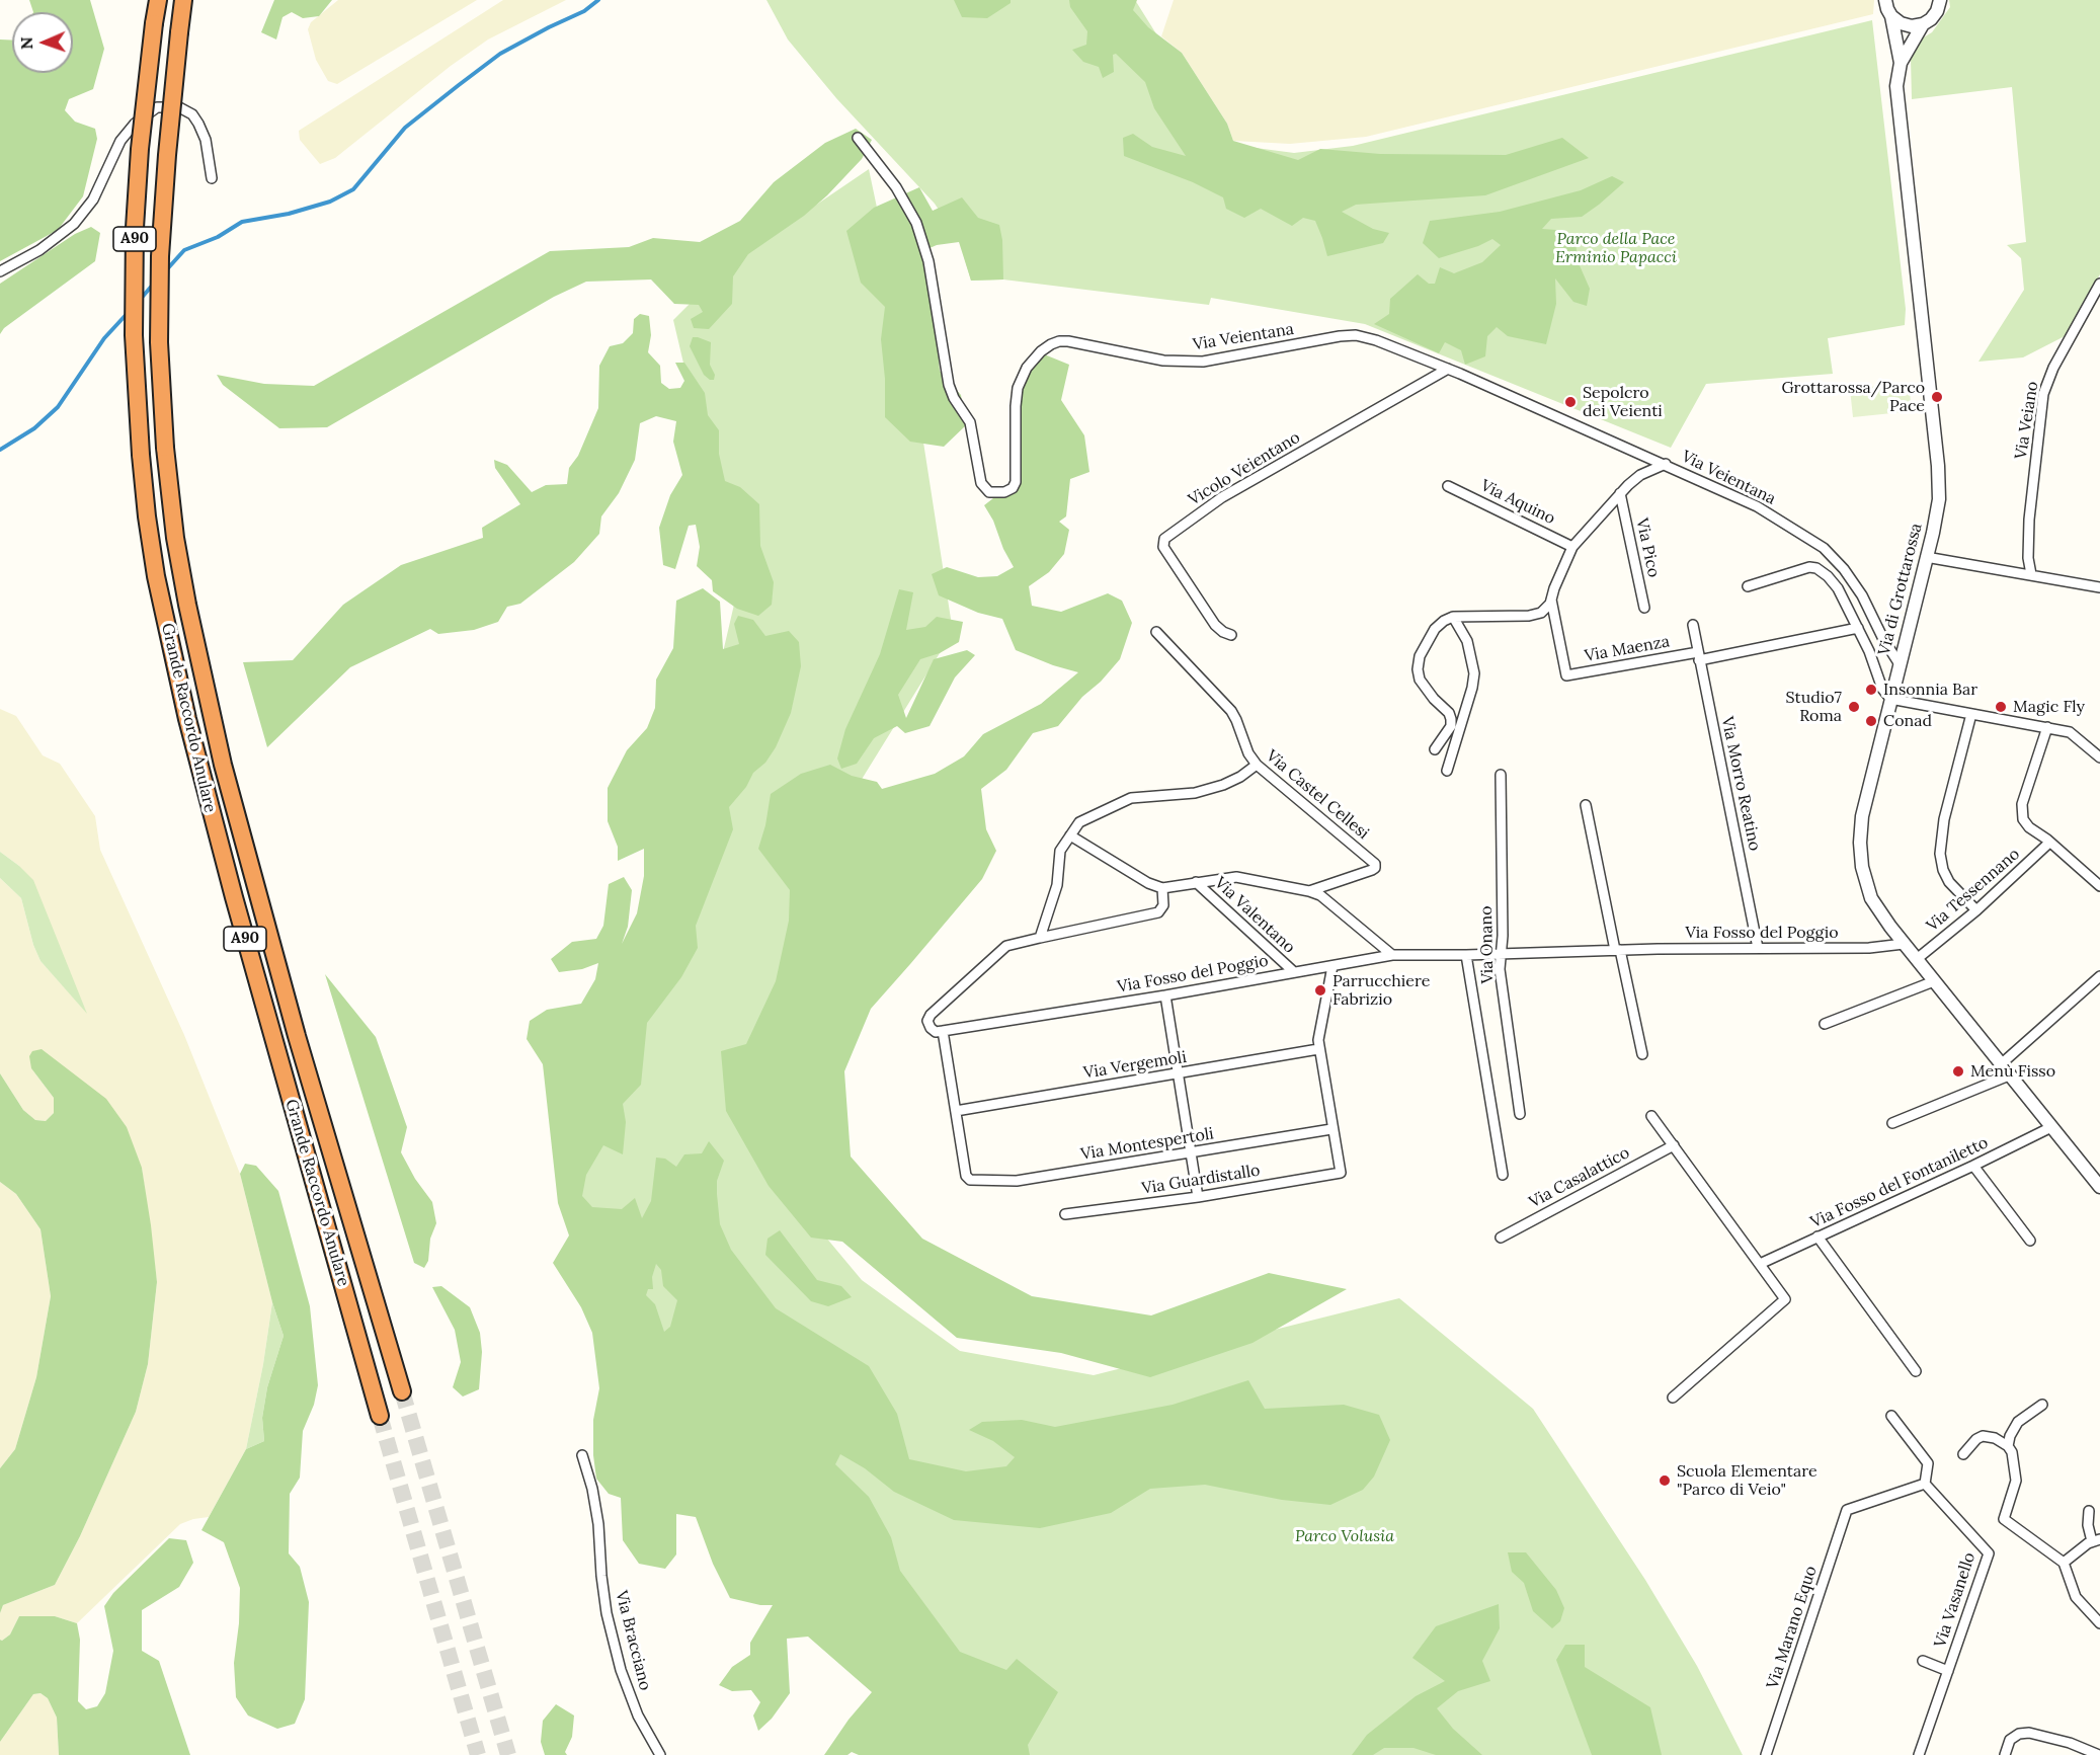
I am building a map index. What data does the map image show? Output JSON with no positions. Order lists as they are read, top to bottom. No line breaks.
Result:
{"streets":{"highway":["A90","Grande Raccordo Anulare"],"street":["Via Veientana","Via Veiano","Vicolo Veientano","Via Aquino","Via Pico","Via di Grottarossa","Via Maenza","Via Morro Reatino","Via Castel Cellesi","Via Tessennano","Via Valentano","Via Fosso del Poggio","Via Onano","Via Vergemoli","Via Montespertoli","Via Casalattico","Via Guardistallo","Via Fosso del Fontaniletto","Via Vasanello","Via Marano Equo","Via Bracciano"]},"crossings":[["Via Veientana","Vicolo Veientano"],["Via Veientana","Via di Grottarossa"],["Via di Grottarossa","Via Tessennano"],["Via di Grottarossa","Via Fosso del Poggio"],["Via di Grottarossa","Via Fosso del Fontaniletto"],["Via Maenza","Via Morro Reatino"],["Via Morro Reatino","Via Fosso del Poggio"],["Via Valentano","Via Fosso del Poggio"],["Via Fosso del Poggio","Via Onano"],["Via Vergemoli","Via Montespertoli"],["Via Montespertoli","Via Guardistallo"],["Via Vasanello","Via Marano Equo"]],"parks":["Parco della Pace Erminio Papacci","Parco Volusia"],"places":["Grottarossa/Parco Pace","Sepolcro dei Veienti","Insonnia Bar","Studio7 Roma","Magic Fly","Conad","Parrucchiere Fabrizio","Menù Fisso","Scuola Elementare \"Parco di Veio\""],"north":"left"}
